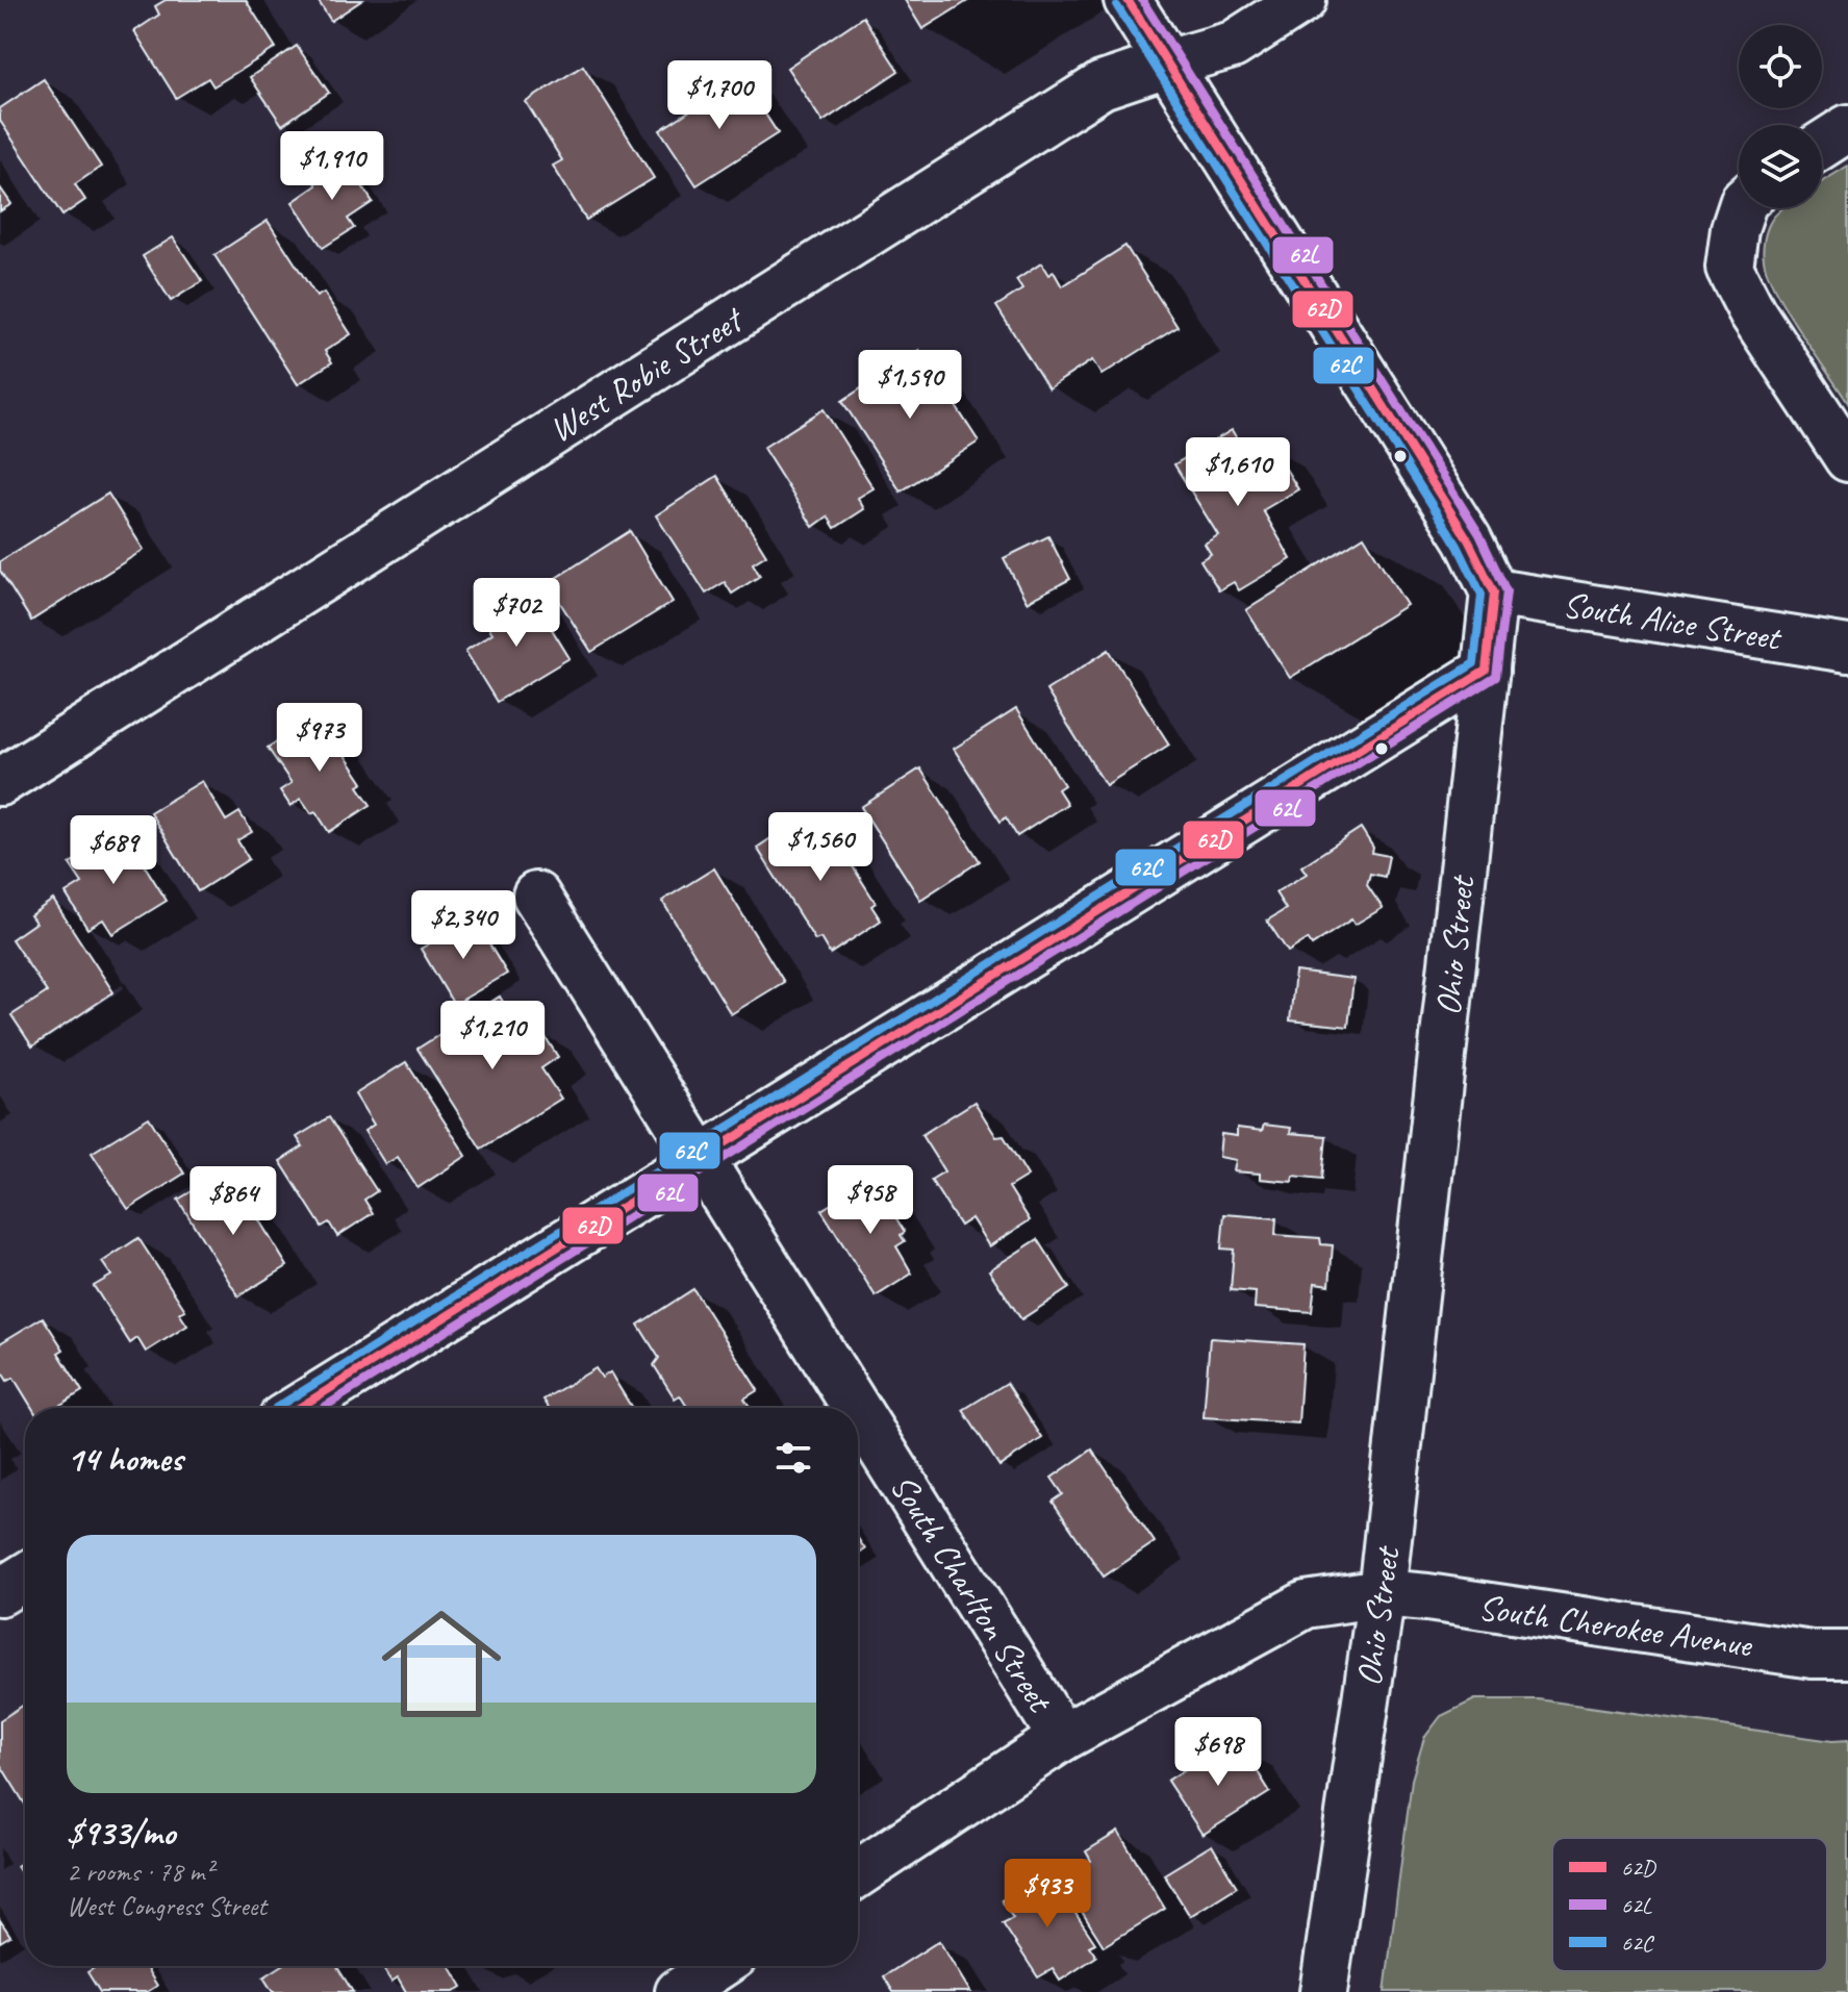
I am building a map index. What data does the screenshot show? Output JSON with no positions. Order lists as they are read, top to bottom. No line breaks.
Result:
{"streets":{"street":["West Robie Street","South Alice Street","Ohio Street","South Charlton Street","South Cherokee Avenue"]},"crossings":[["South Alice Street","Ohio Street"],["Ohio Street","South Cherokee Avenue"],["South Charlton Street","South Cherokee Avenue"]],"lines":["transit line 62D","transit line 62L","transit line 62C"],"legend":["62D","62L","62C"],"page":{"price":["$1,700","$1,910","$1,590","$1,610","$702","$973","$1,560","$689","$2,340","$1,210","$958","$864","$698","$933"],"heading":"14 homes","list":[{"name":"$933/mo","note":"2 rooms · 78 m² · West Congress Street"}]}}
